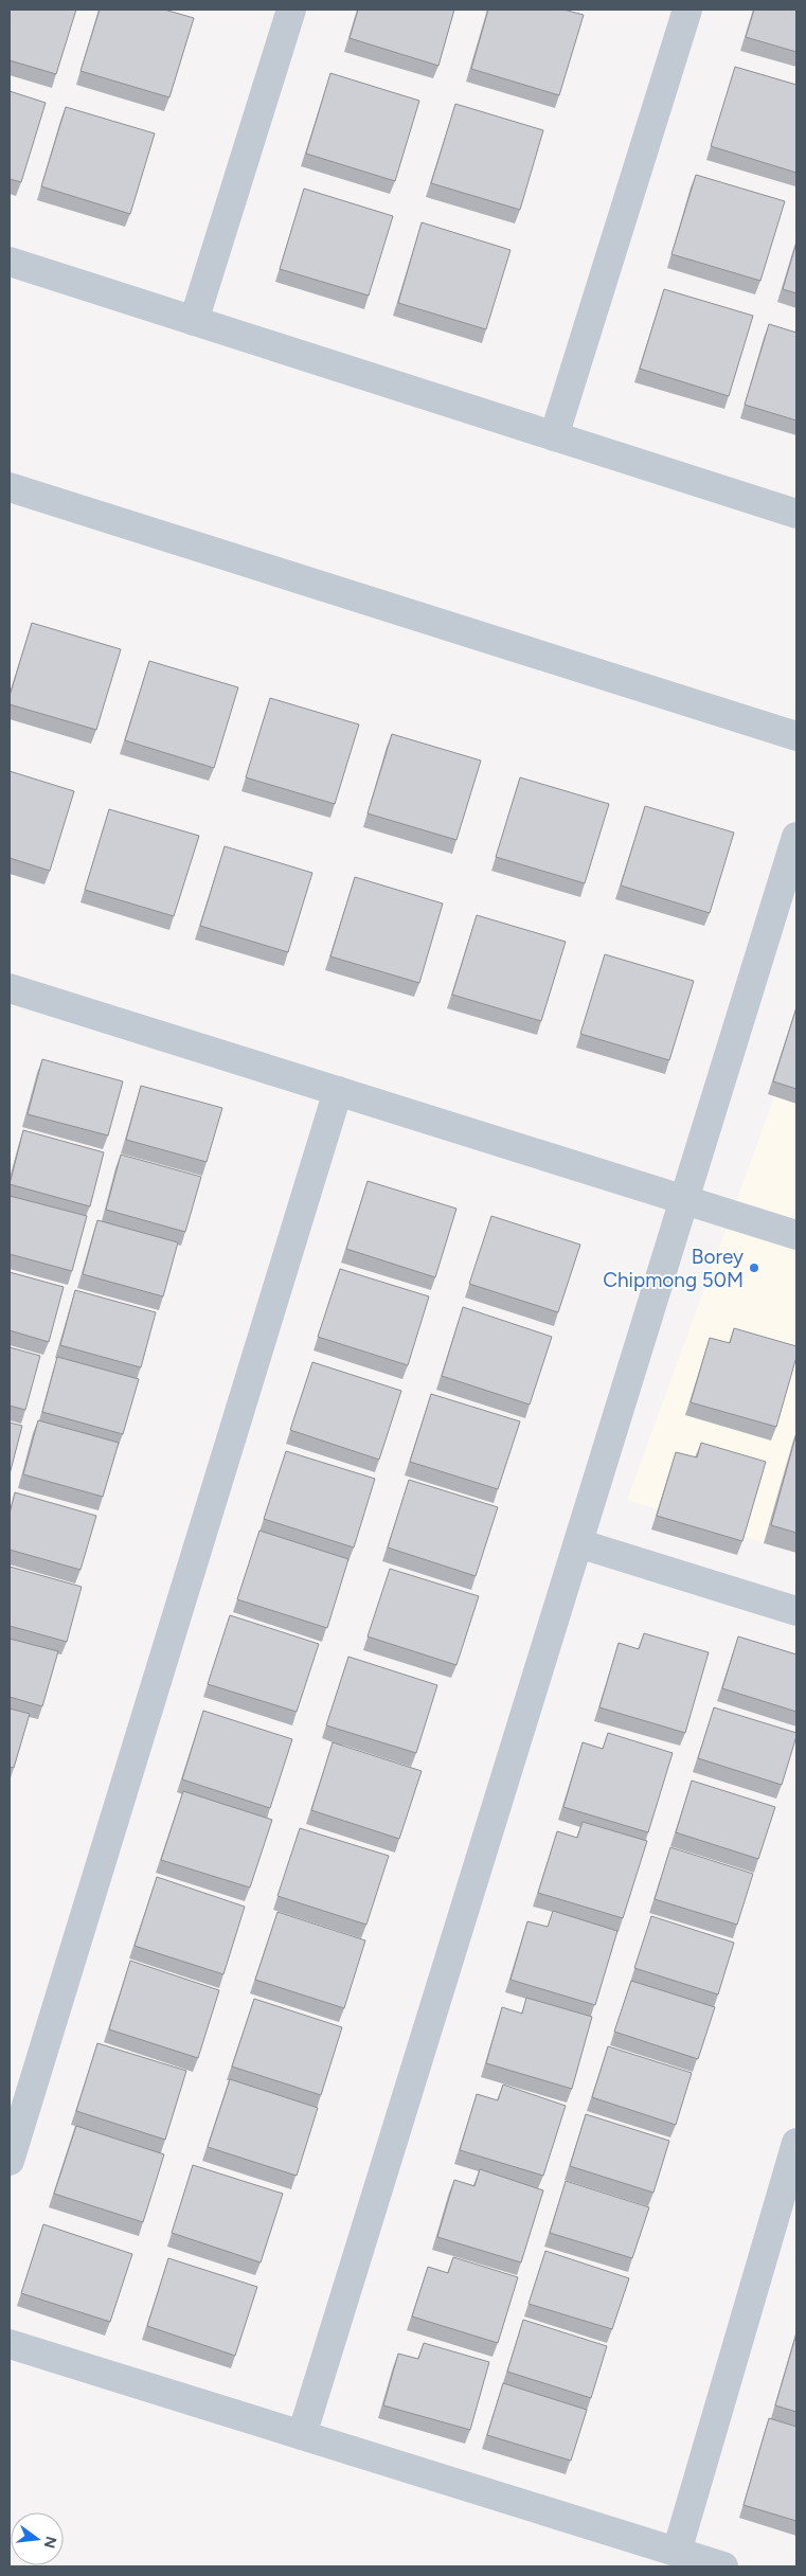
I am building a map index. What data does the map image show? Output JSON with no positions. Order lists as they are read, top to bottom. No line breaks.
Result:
{"places":["Borey Chipmong 50M"],"north":"right"}
